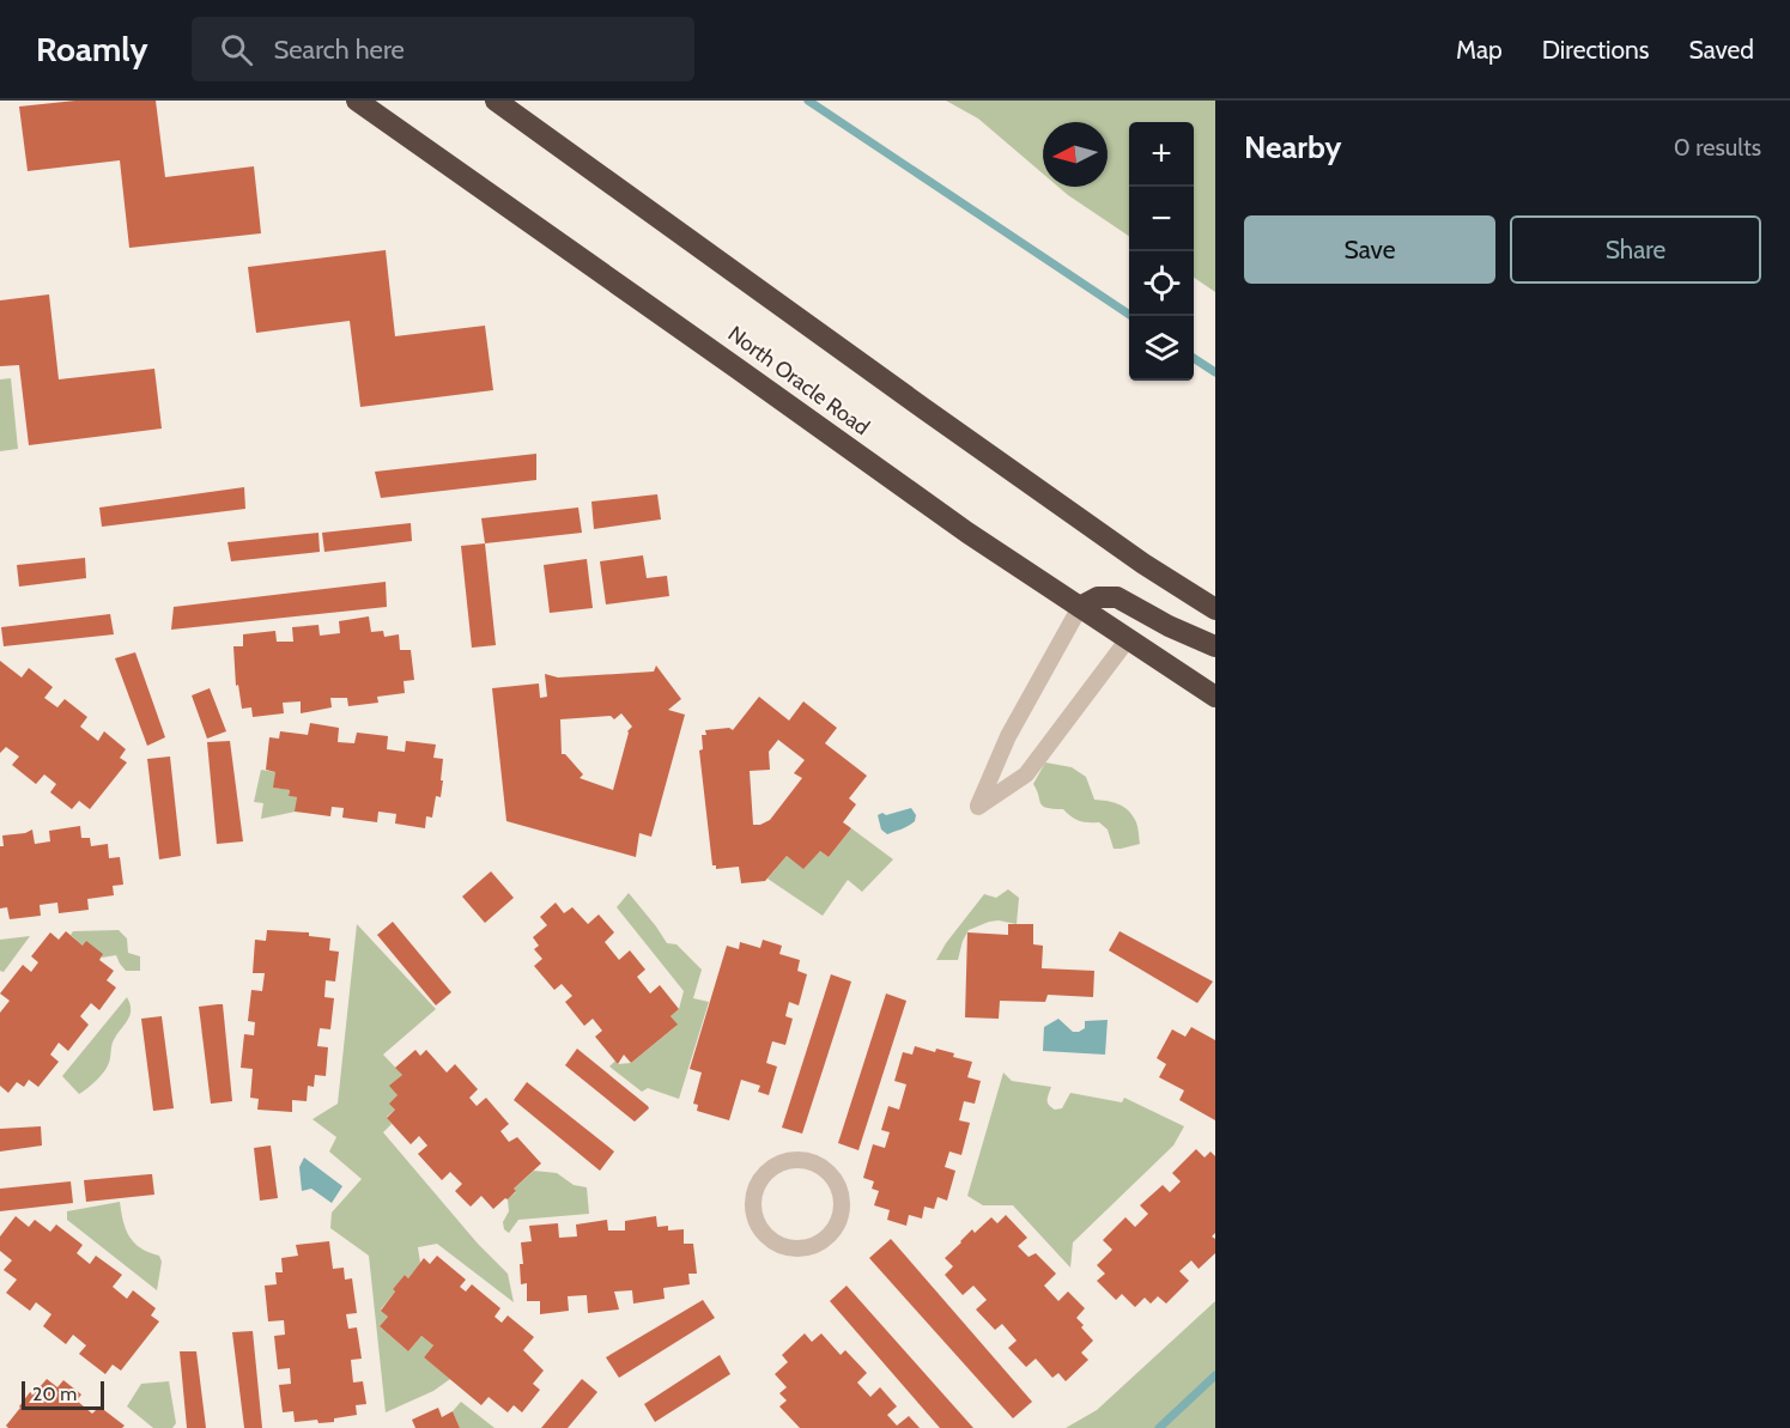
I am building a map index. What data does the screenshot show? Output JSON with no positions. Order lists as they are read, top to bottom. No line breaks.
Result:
{"streets":{"highway":["North Oracle Road"]},"scale_bar":"20 m","north":"left","page":{"header":"Roamly","search":"Search here","nav":["Map","Directions","Saved"],"heading":["Nearby","0 results"],"map_buttons":["+","−"],"buttons":["Save","Share"],"scale":"20 m"}}
